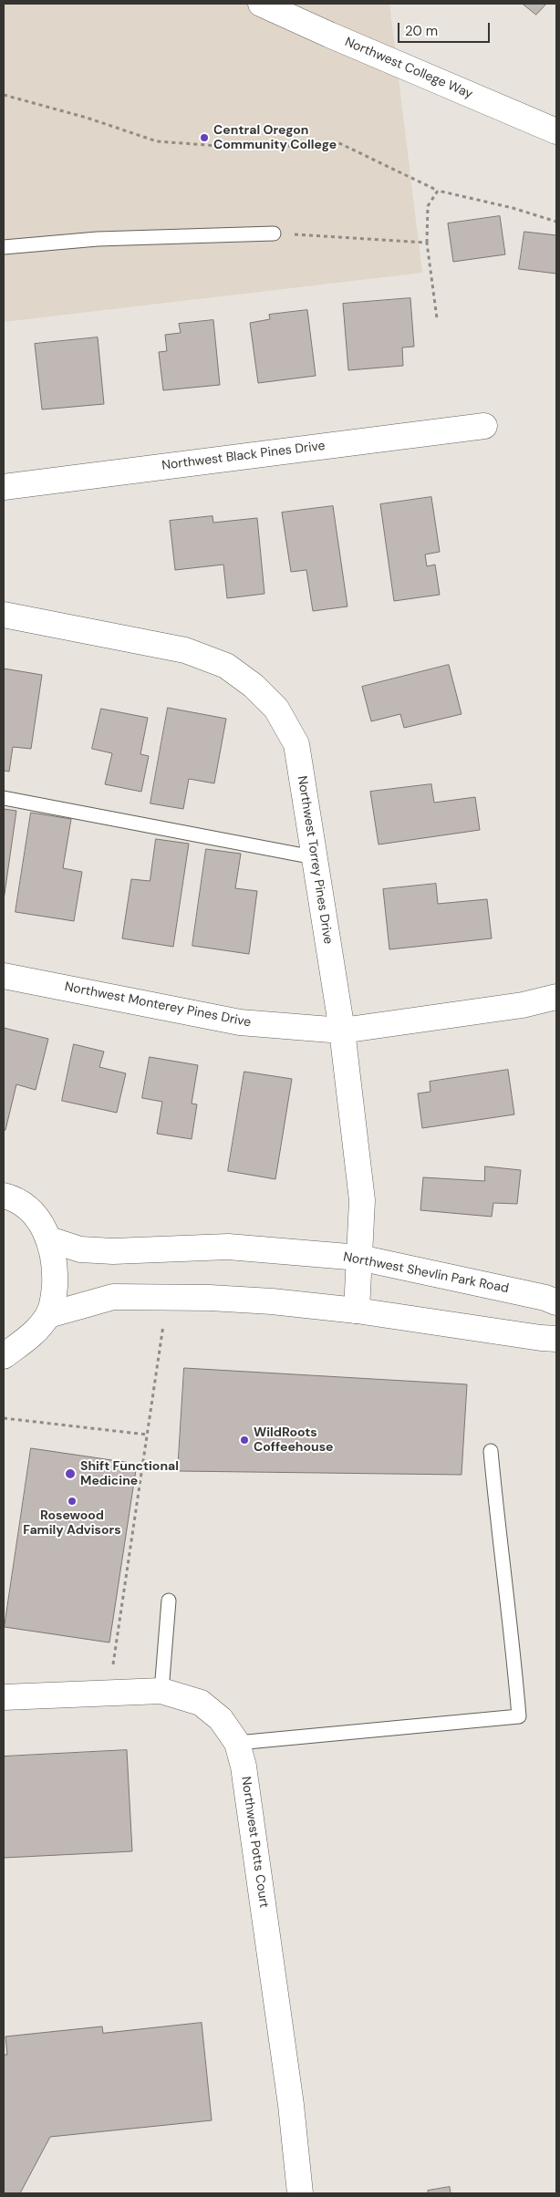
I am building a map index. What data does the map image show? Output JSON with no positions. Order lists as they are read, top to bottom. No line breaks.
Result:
{"streets":{"street":["Northwest College Way","Northwest Black Pines Drive","Northwest Torrey Pines Drive","Northwest Monterey Pines Drive","Northwest Shevlin Park Road","Northwest Potts Court"]},"crossings":[["Northwest Torrey Pines Drive","Northwest Monterey Pines Drive"],["Northwest Torrey Pines Drive","Northwest Shevlin Park Road"]],"places":["Central Oregon Community College","WildRoots Coffeehouse","Shift Functional Medicine","Rosewood Family Advisors"],"scale_bar":"20 m"}
